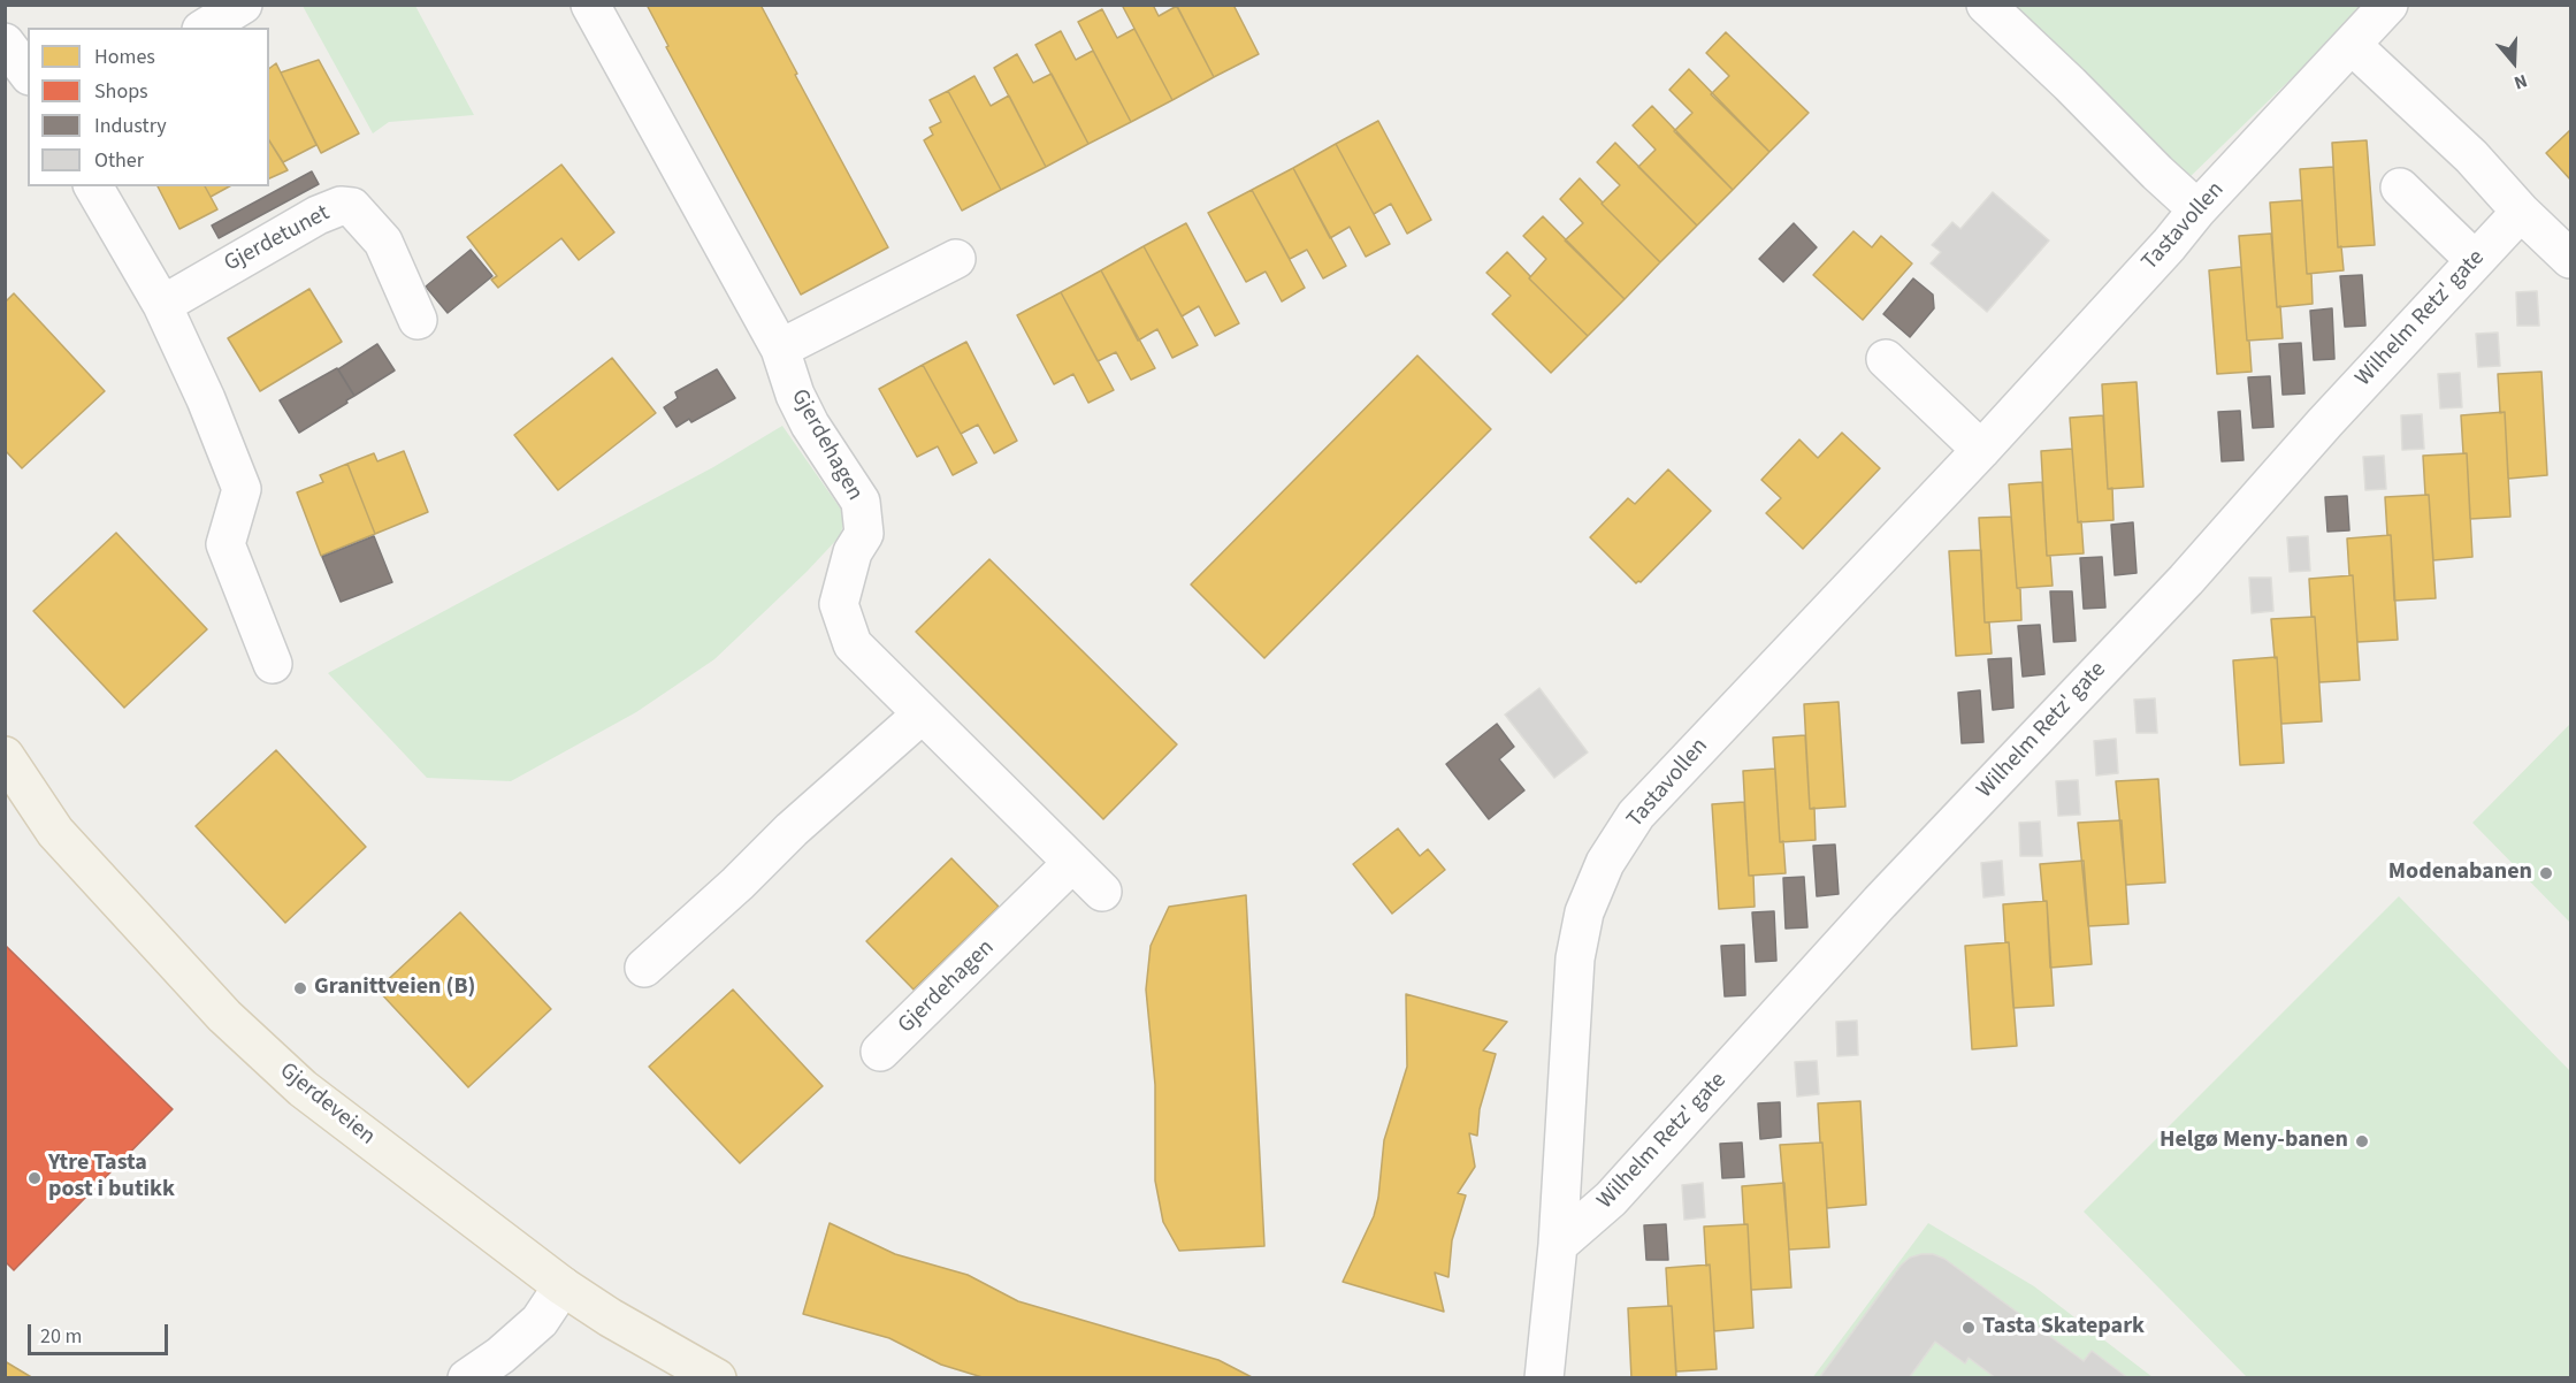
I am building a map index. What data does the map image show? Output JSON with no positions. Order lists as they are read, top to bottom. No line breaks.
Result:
{"streets":{"main road":["Gjerdeveien"],"street":["Tastavollen","Gjerdetunet","Wilhelm Retz' gate","Gjerdehagen"]},"crossings":[["Tastavollen","Wilhelm Retz' gate"]],"places":["Modenabanen","Granittveien (B)","Helgø Meny-banen","Ytre Tasta post i butikk","Tasta Skatepark"],"legend":["Homes","Shops","Industry","Other"],"scale_bar":"20 m","north":"bottom"}
